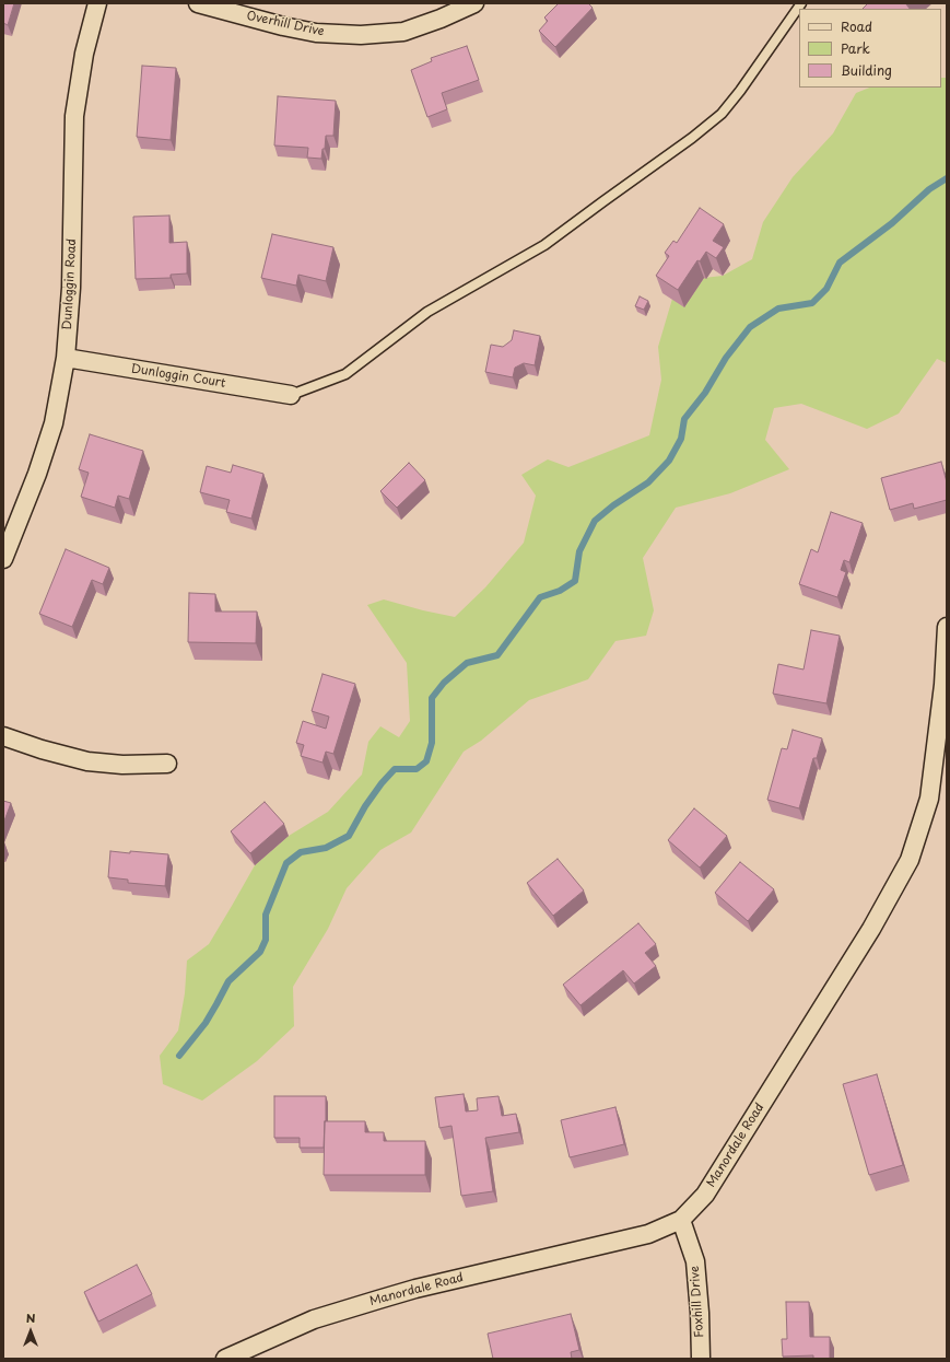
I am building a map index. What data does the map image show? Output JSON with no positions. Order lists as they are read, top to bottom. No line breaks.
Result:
{"streets":{"street":["Overhill Drive","Dunloggin Road","Dunloggin Court","Manordale Road","Foxhill Drive"]},"crossings":[["Dunloggin Road","Dunloggin Court"],["Manordale Road","Foxhill Drive"]],"legend":["Road","Park","Building"],"north":"top"}
